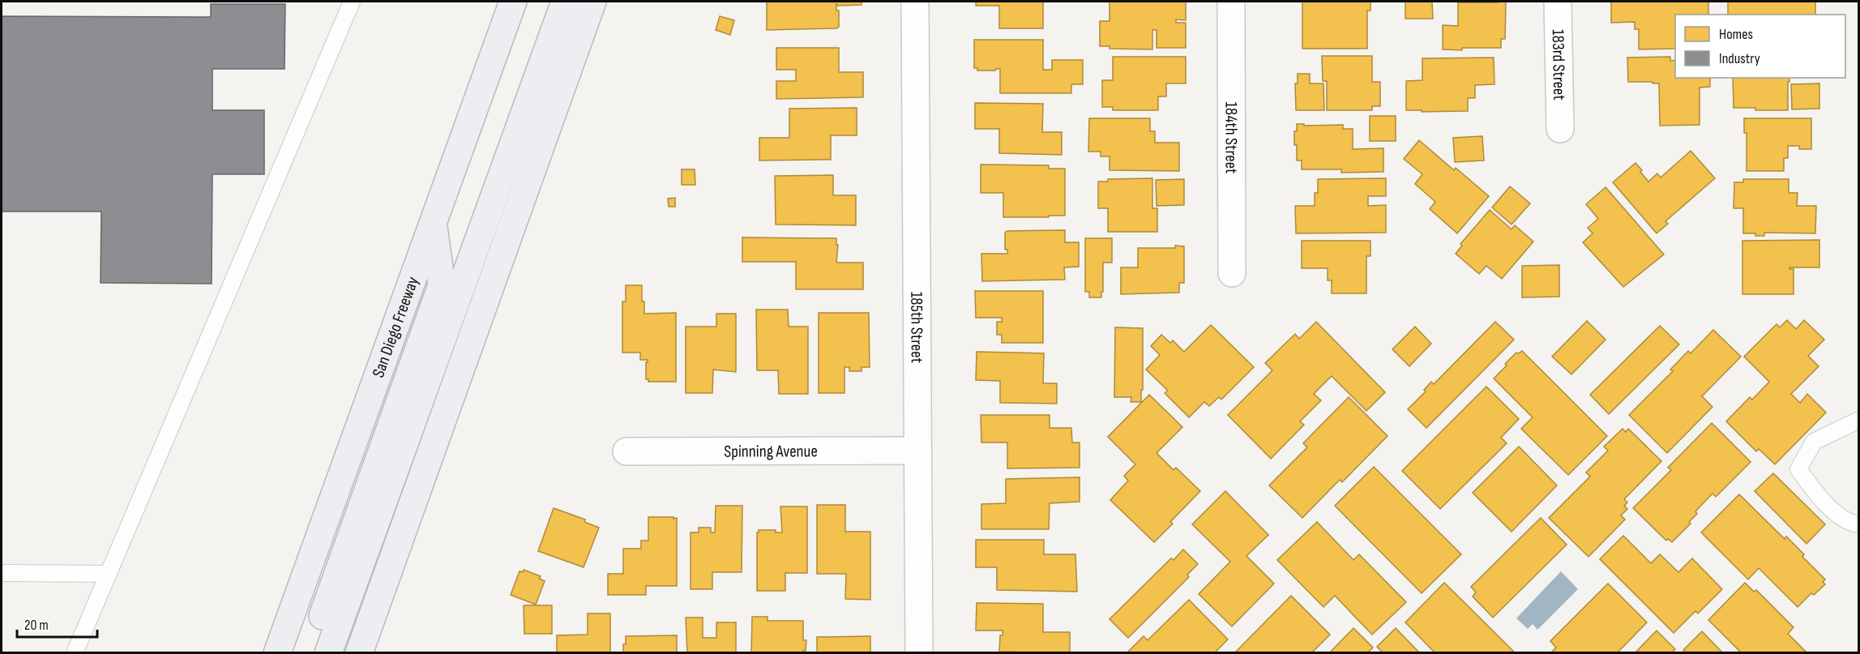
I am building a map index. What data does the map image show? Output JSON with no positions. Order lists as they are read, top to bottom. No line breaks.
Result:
{"streets":{"highway":["San Diego Freeway"],"street":["183rd Street","184th Street","185th Street","Spinning Avenue"]},"crossings":[["185th Street","Spinning Avenue"]],"legend":["Homes","Industry"],"scale_bar":"20 m"}
